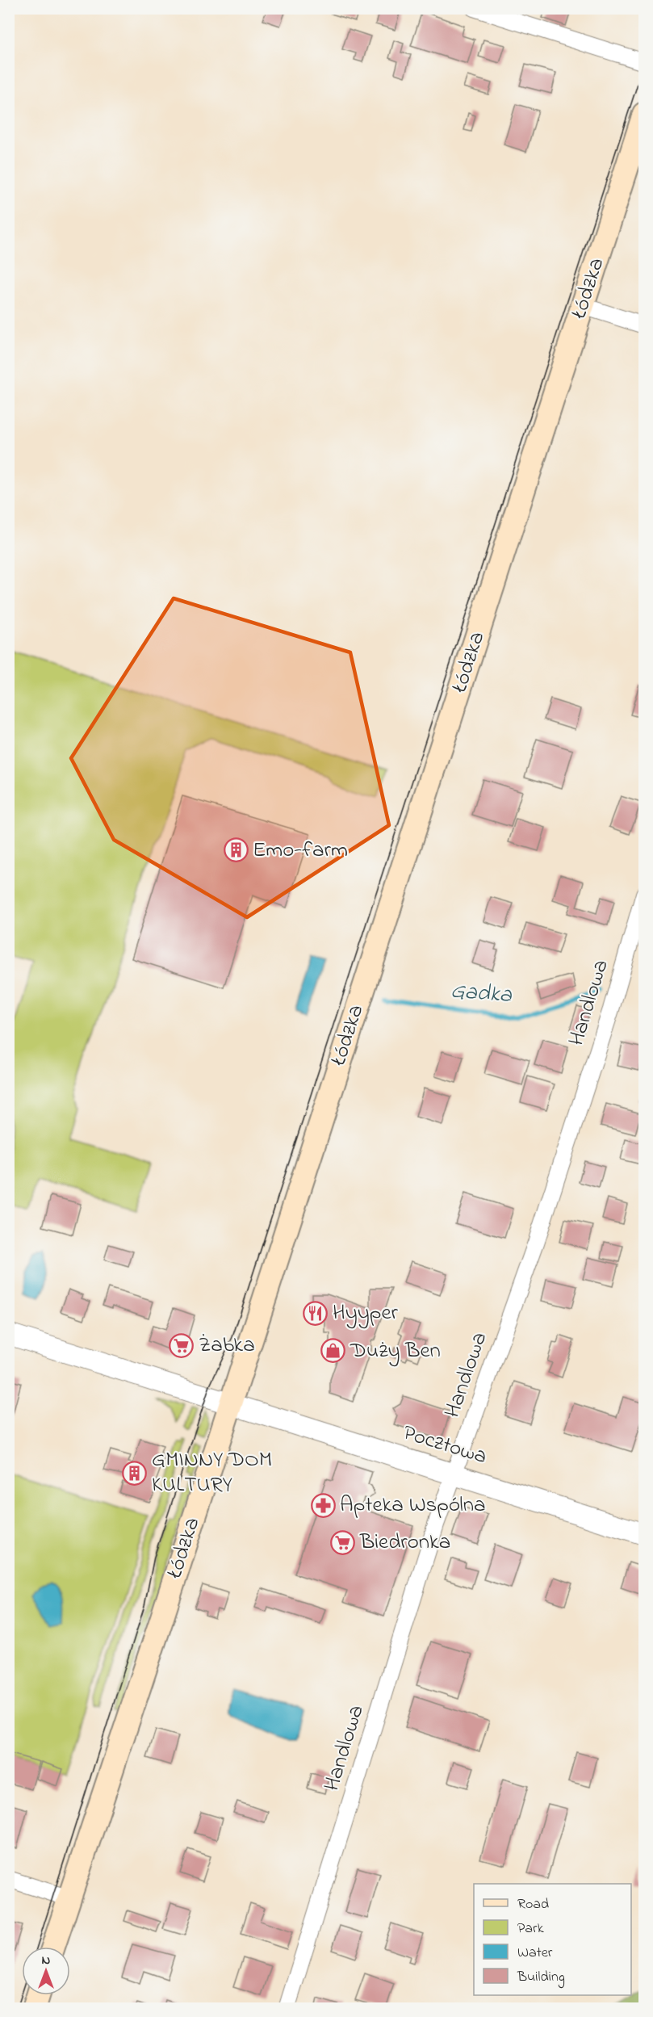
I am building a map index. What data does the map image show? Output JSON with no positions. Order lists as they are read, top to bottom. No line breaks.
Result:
{"streets":{"main road":["Łódzka"],"street":["Handlowa","Pocztowa"]},"crossings":[["Łódzka","Pocztowa"],["Handlowa","Pocztowa"]],"water":["Gadka"],"places":{"building":["Emo-farm","GMINNY DOM KULTURY"],"restaurant":["Hyyper"],"supermarket":["Żabka","Biedronka"],"shop":["Duży Ben"],"pharmacy":["Apteka Wspólna"]},"legend":["Road","Park","Water","Building"],"north":"top"}
